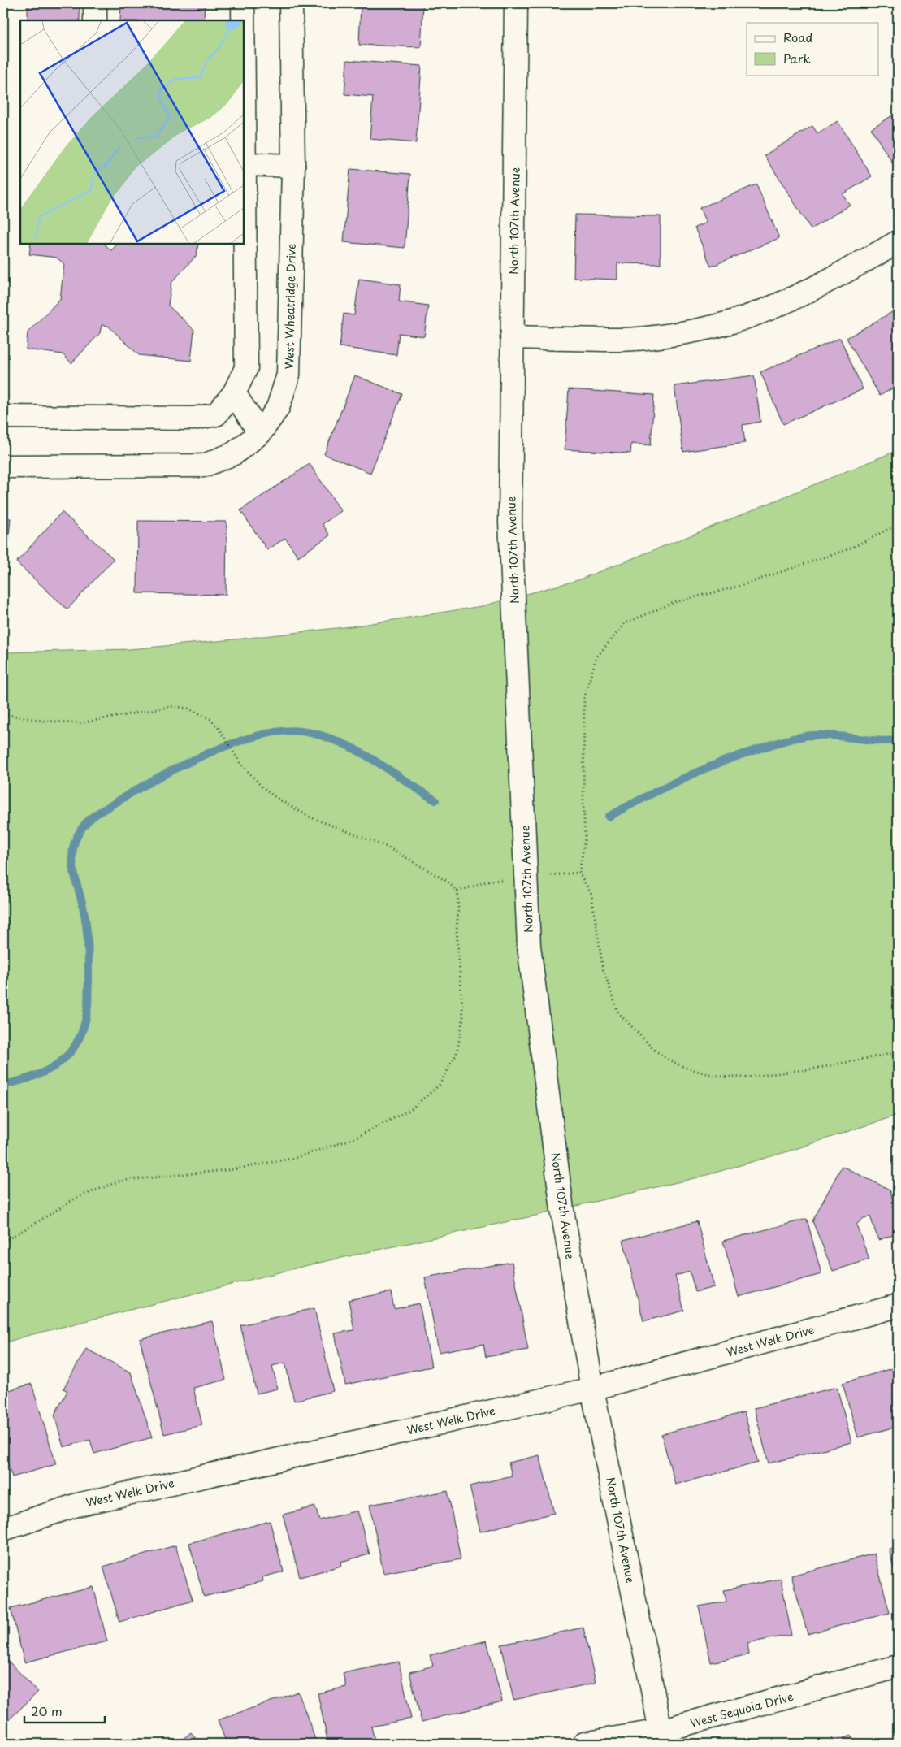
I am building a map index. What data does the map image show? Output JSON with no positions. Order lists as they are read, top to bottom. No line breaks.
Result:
{"streets":{"street":["North 107th Avenue","West Wheatridge Drive","West Welk Drive","West Sequoia Drive"]},"crossings":[["North 107th Avenue","West Welk Drive"],["North 107th Avenue","West Sequoia Drive"]],"legend":["Road","Park"],"scale_bar":"20 m"}
